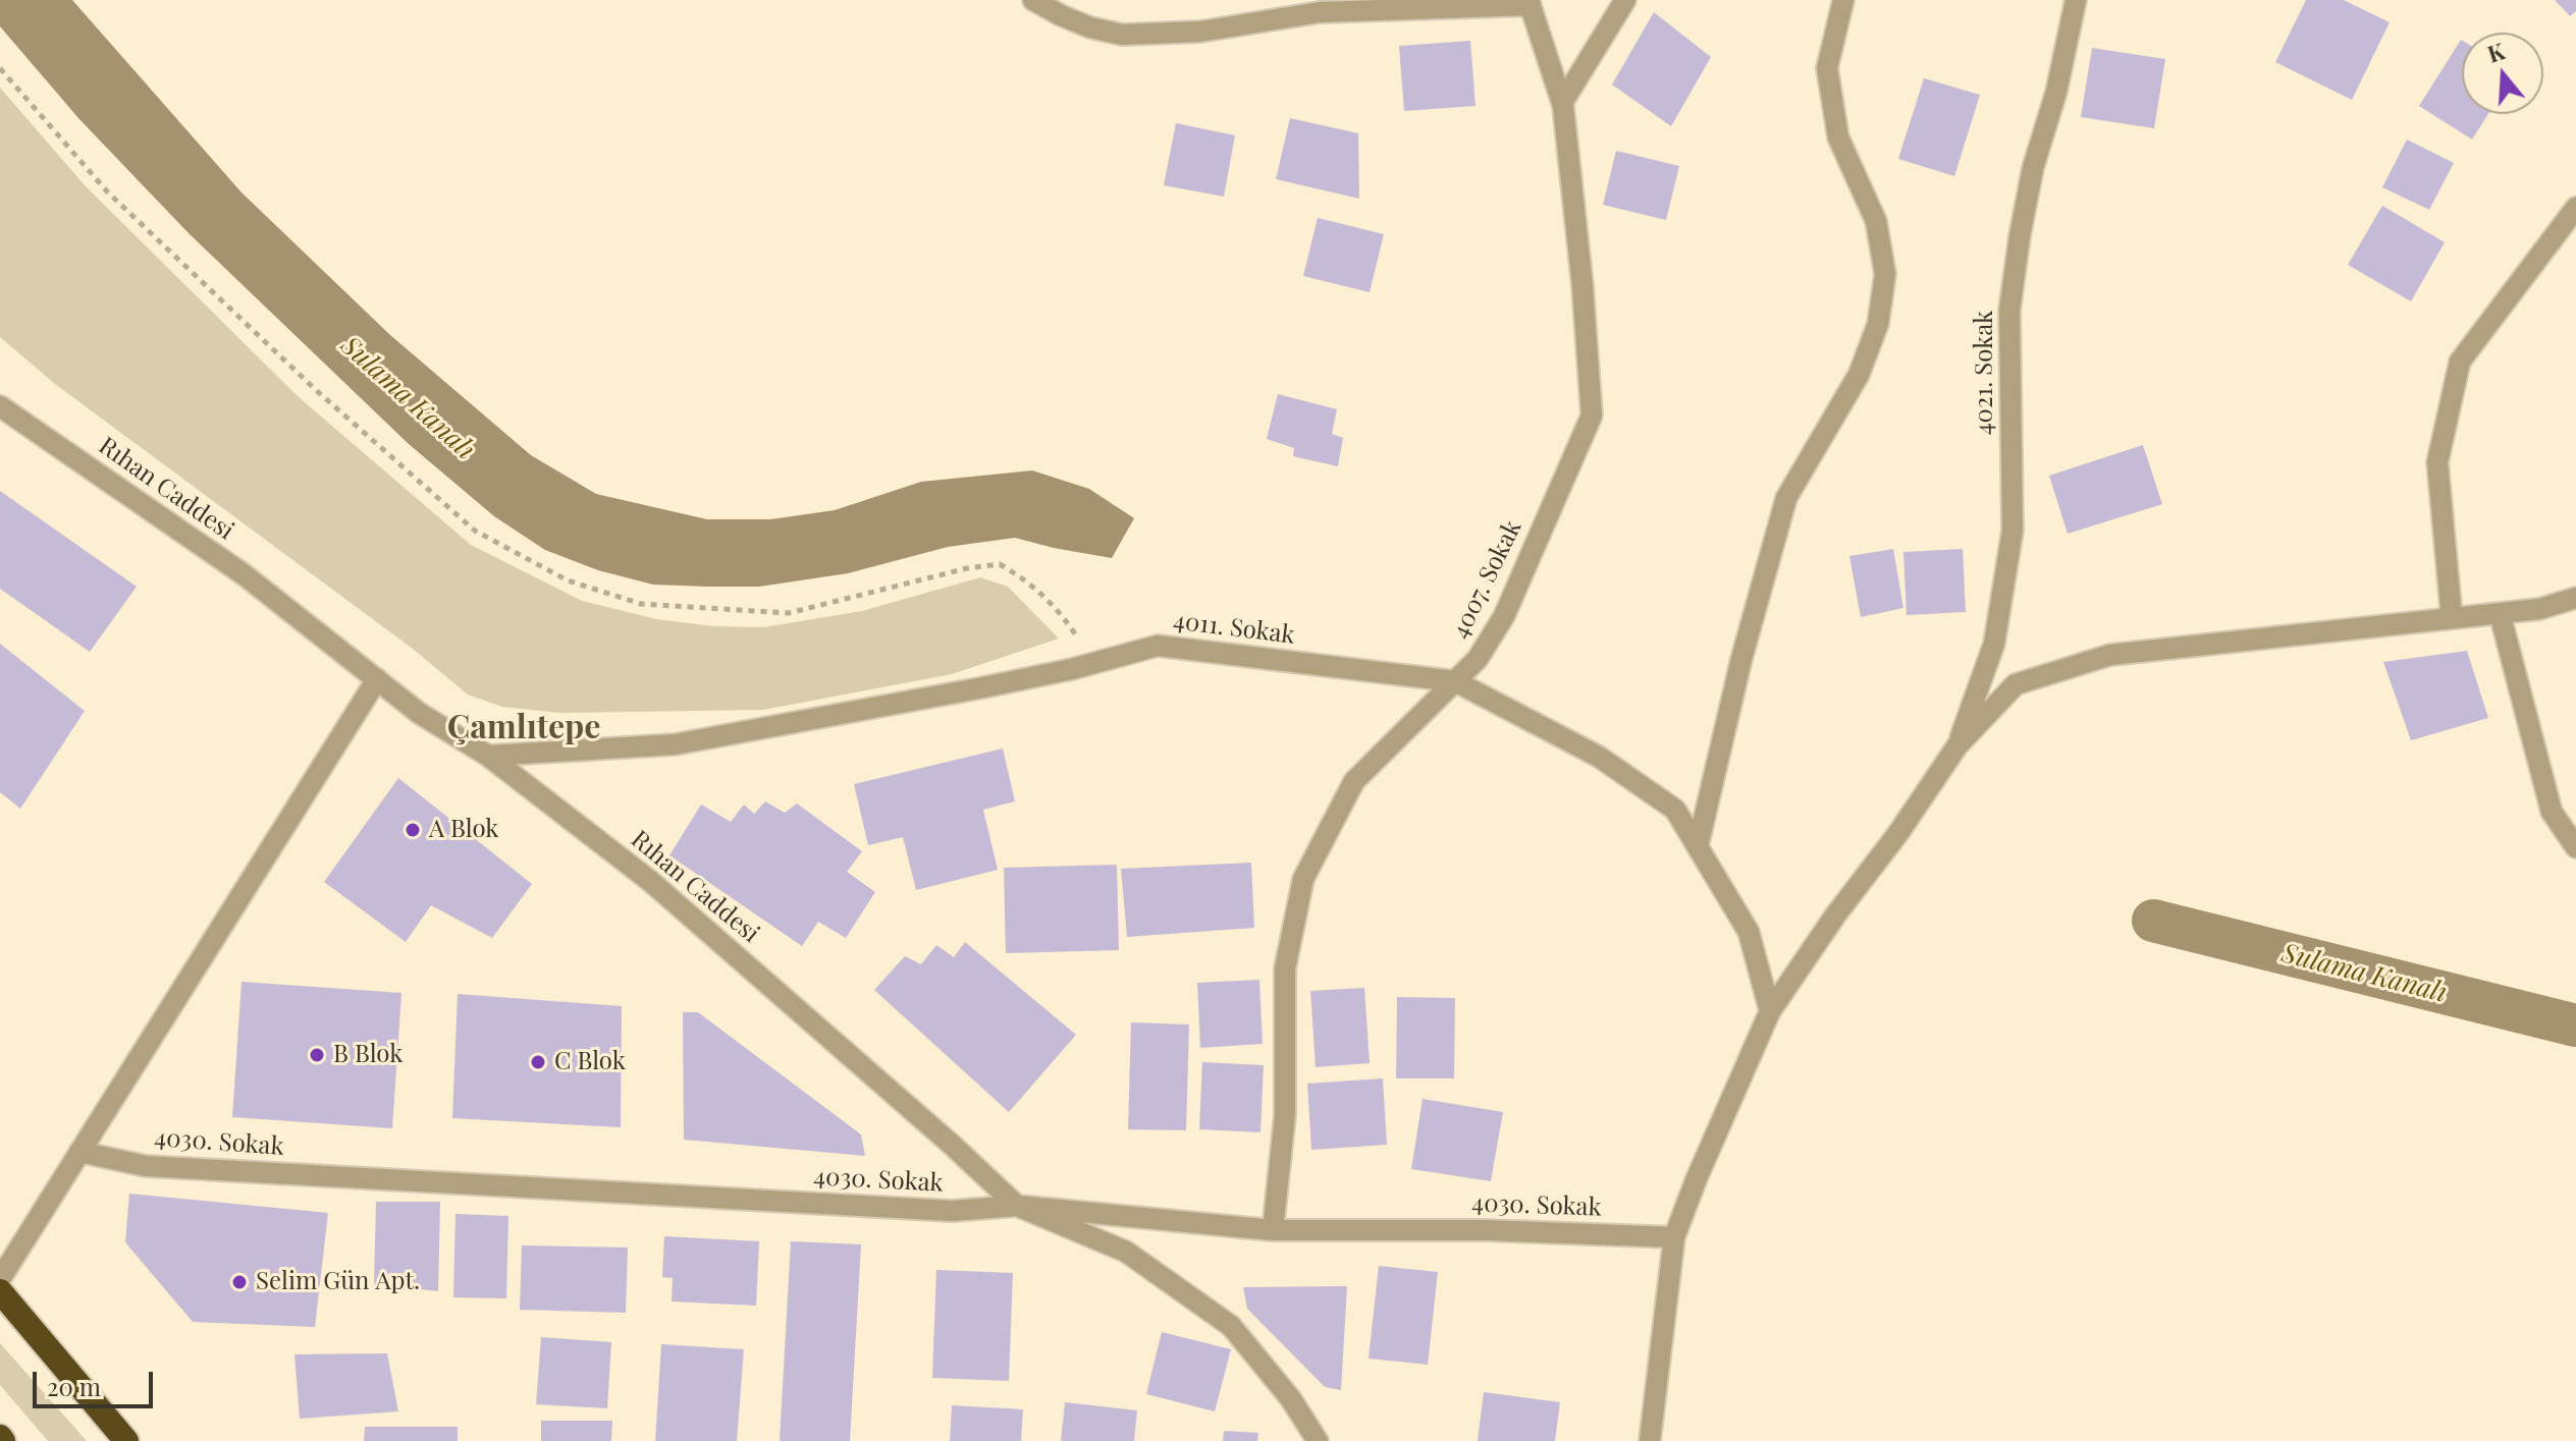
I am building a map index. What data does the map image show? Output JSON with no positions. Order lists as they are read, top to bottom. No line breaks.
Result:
{"streets":{"street":["4021. Sokak","Rıhan Caddesi","4007. Sokak","4011. Sokak","4030. Sokak"]},"crossings":[["Rıhan Caddesi","4011. Sokak"],["Rıhan Caddesi","4030. Sokak"],["4007. Sokak","4011. Sokak"],["4007. Sokak","4030. Sokak"]],"districts":["Çamlıtepe"],"water":["Sulama Kanalı"],"places":["A Blok","B Blok","C Blok","Selim Gün Apt."],"scale_bar":"20 m","north":"top"}
